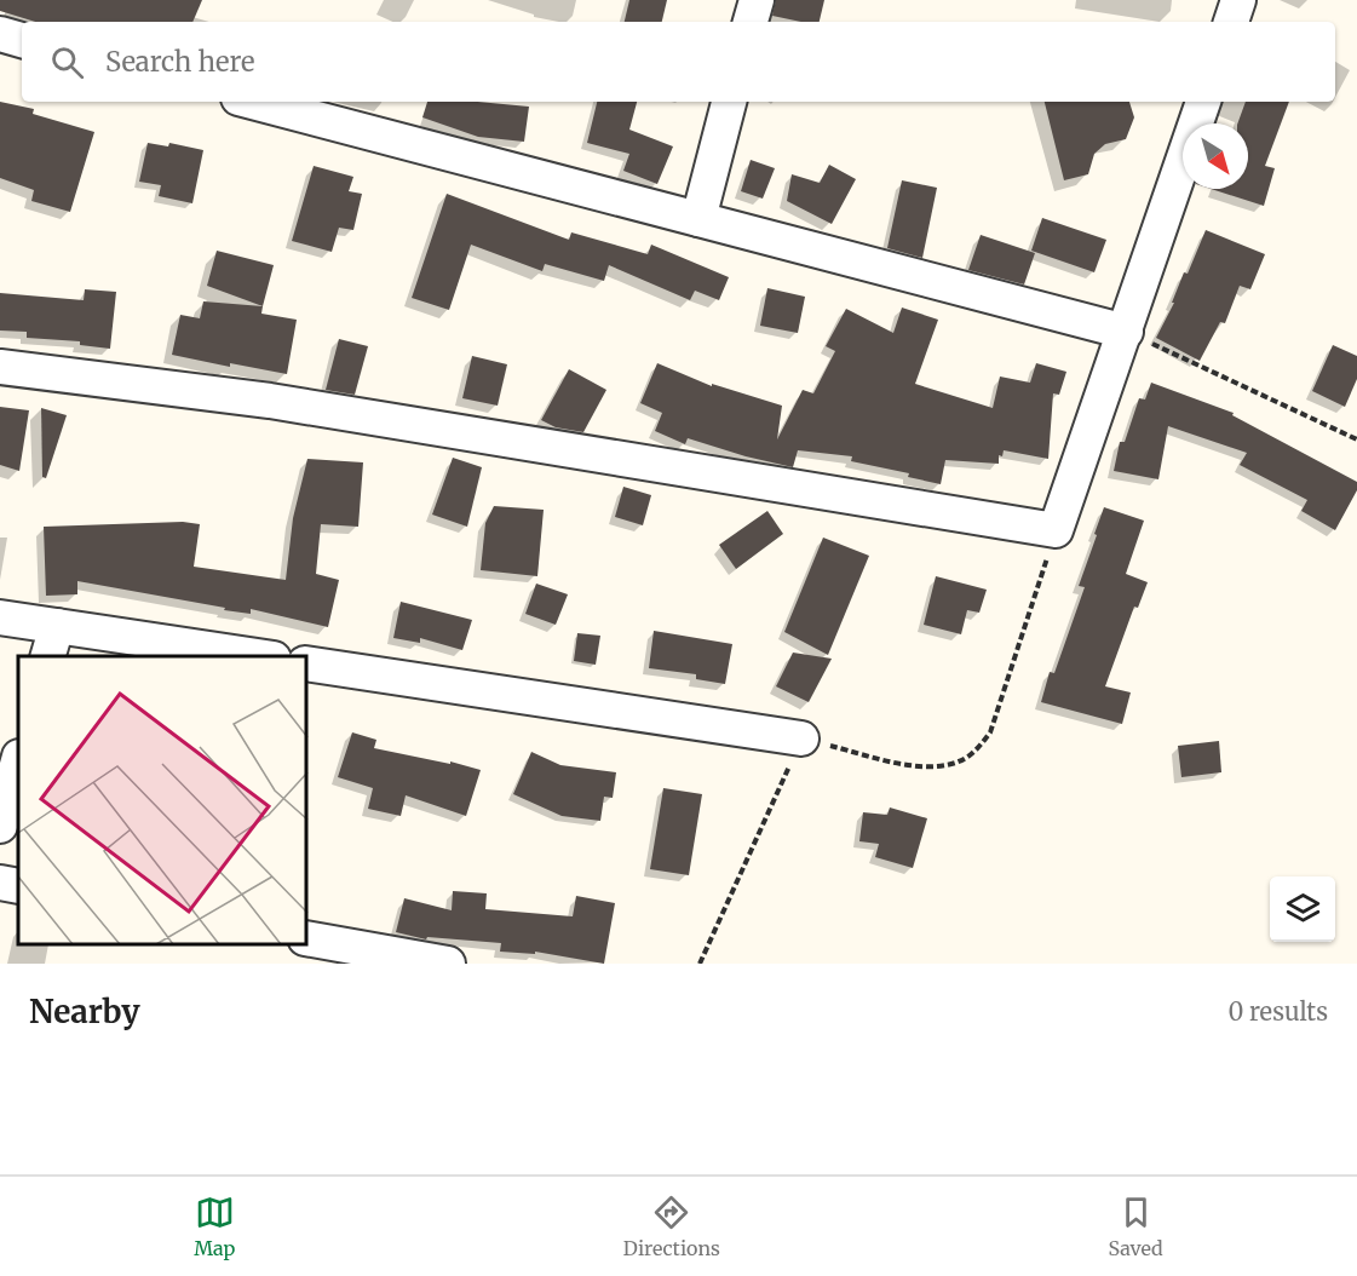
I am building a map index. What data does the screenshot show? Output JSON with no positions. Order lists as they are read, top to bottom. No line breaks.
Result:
{"north":"bottom right","page":{"search":"Search here","heading":["Nearby","0 results"],"nav":["Map","Directions","Saved"]}}
